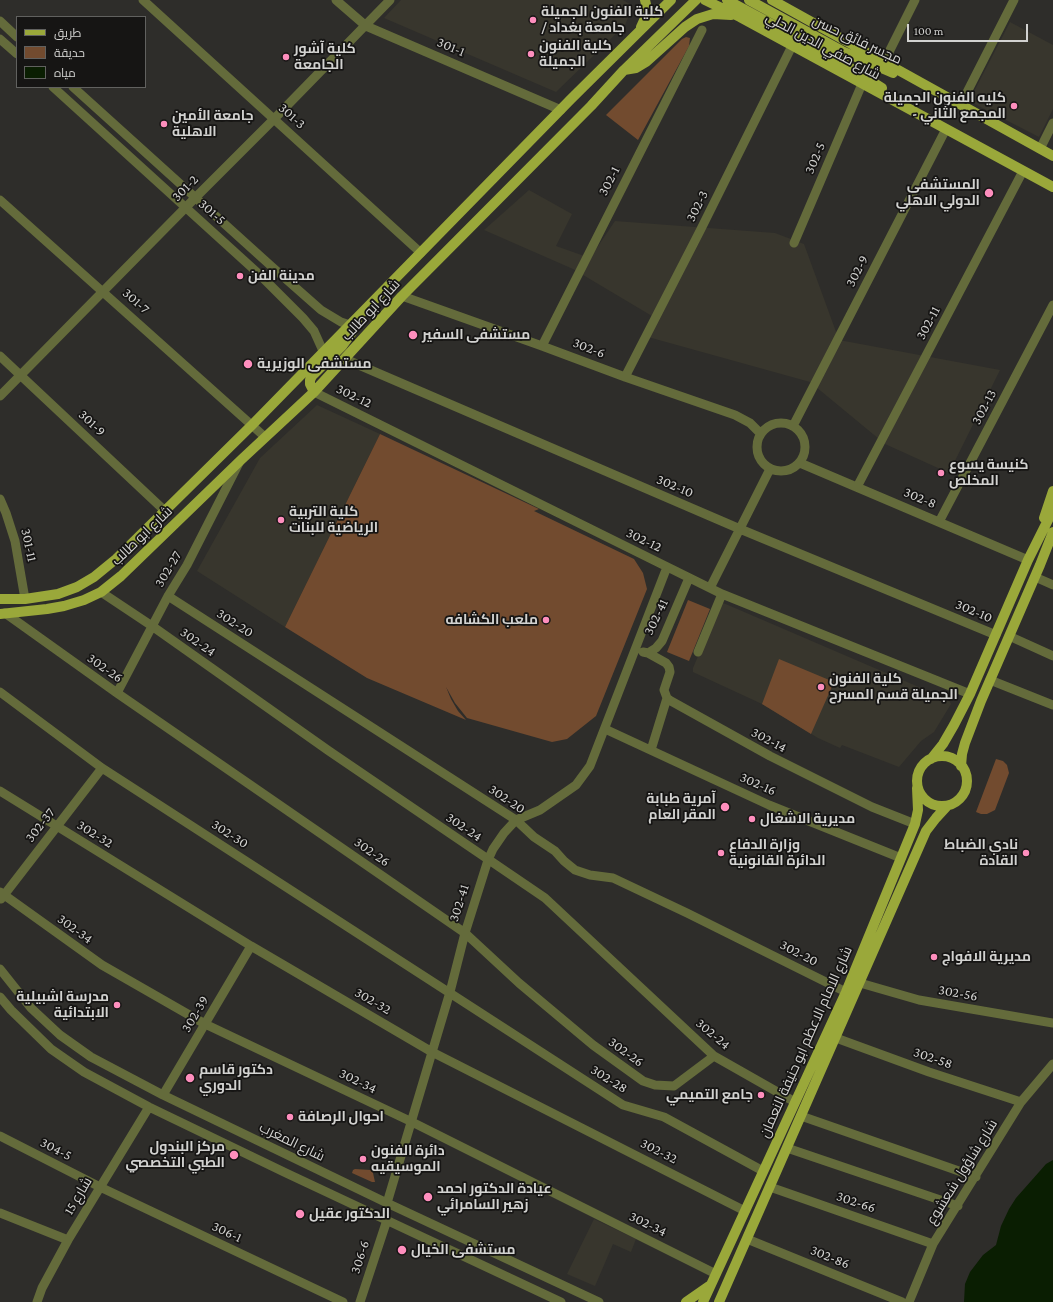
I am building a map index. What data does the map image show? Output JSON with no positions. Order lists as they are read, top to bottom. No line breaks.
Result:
{"streets":{"main road":["مجسر فائق حسن","شارع صفي الدين الحلي","شارع ابو طالب","شارع الامام الاعظم ابو حنيفة النعمان"],"street":["301-1","301-3","302-5","302-1","301-2","302-3","301-5","302-9","301-7","302-11","302-6","302-12","302-13","301-9","302-10","302-8","301-11","302-27","302-41","302-20","302-24","302-26","302-14","302-16","302-37","302-32","302-30","302-34","302-56","302-39","302-58","302-28","شارع المغرب","304-5","شارع شاؤول شعشوع","شارع 15","302-66","306-1","306-6","302-86"]},"crossings":[["مجسر فائق حسن","شارع صفي الدين الحلي"],["شارع صفي الدين الحلي","302-5"],["شارع صفي الدين الحلي","302-3"],["شارع صفي الدين الحلي","302-9"],["شارع صفي الدين الحلي","302-11"],["301-1","301-2"],["301-1","شارع ابو طالب"],["301-3","301-2"],["301-3","شارع ابو طالب"],["302-1","302-6"],["301-2","301-5"],["301-2","301-7"],["301-2","301-9"],["302-3","302-6"],["301-5","شارع ابو طالب"],["302-9","302-6"],["302-9","302-8"],["301-7","شارع ابو طالب"],["شارع ابو طالب","302-6"],["شارع ابو طالب","302-12"],["شارع ابو طالب","301-9"],["شارع ابو طالب","302-10"],["شارع ابو طالب","301-11"],["شارع ابو طالب","302-27"],["شارع ابو طالب","302-24"],["شارع ابو طالب","302-26"],["302-11","302-8"],["302-6","302-8"],["302-12","302-41"],["302-13","302-8"],["302-27","302-20"],["302-27","302-24"],["302-27","302-26"],["302-41","302-20"],["302-41","302-24"],["302-41","302-26"],["302-41","302-16"],["302-41","302-32"],["302-41","302-30"],["302-41","302-34"],["302-41","302-28"],["302-41","شارع المغرب"],["302-20","شارع الامام الاعظم ابو حنيفة النعمان"],["302-24","302-26"],["302-24","شارع الامام الاعظم ابو حنيفة النعمان"],["302-14","شارع الامام الاعظم ابو حنيفة النعمان"],["302-16","شارع الامام الاعظم ابو حنيفة النعمان"],["302-37","302-32"],["302-37","302-30"],["302-37","302-34"],["302-32","302-39"],["302-32","شارع الامام الاعظم ابو حنيفة النعمان"],["302-30","302-28"],["302-34","302-39"],["302-34","شارع الامام الاعظم ابو حنيفة النعمان"],["302-56","شارع الامام الاعظم ابو حنيفة النعمان"],["302-39","شارع المغرب"],["شارع الامام الاعظم ابو حنيفة النعمان","302-58"],["شارع الامام الاعظم ابو حنيفة النعمان","302-28"],["شارع الامام الاعظم ابو حنيفة النعمان","302-66"],["شارع الامام الاعظم ابو حنيفة النعمان","302-86"],["302-58","شارع شاؤول شعشوع"],["304-5","شارع 15"],["304-5","306-1"],["شارع شاؤول شعشوع","302-66"],["شارع 15","306-1"]],"places":["كلية الفنون الجميلة / جامعة بغداد","كلية الفنون الجميلة","كلية آشور الجامعة","كليه الفنون الجميلة - المجمع الثاني","جامعة الأمين الاهلية","المستشفى الدولي الاهلي","مدينة الفن","مستشفى السفير","مستشفى الوزيرية","كنيسة يسوع المخلص","كلية التربية الرياضية للبنات","ملعب الكشافه","كلية الفنون الجميلة قسم المسرح","آمرية طبابة المقر العام","مديرية الاشغال","وزارة الدفاع الدائرة القانونية","نادي الضباط القادة","مديرية الافواج","مدرسة اشبيلية الابتدائية","دكتور قاسم الدوري","جامع التميمي","احوال الرصافة","مركز البندول الطبي التخصصي","دائرة الفنون الموسيقيه","عيادة الدكتور احمد زهير السامرائي","الدكتور عقيل","مستشفى الخيال"],"legend":["طريق","حديقة","مياه"],"scale_bar":"100 m"}
